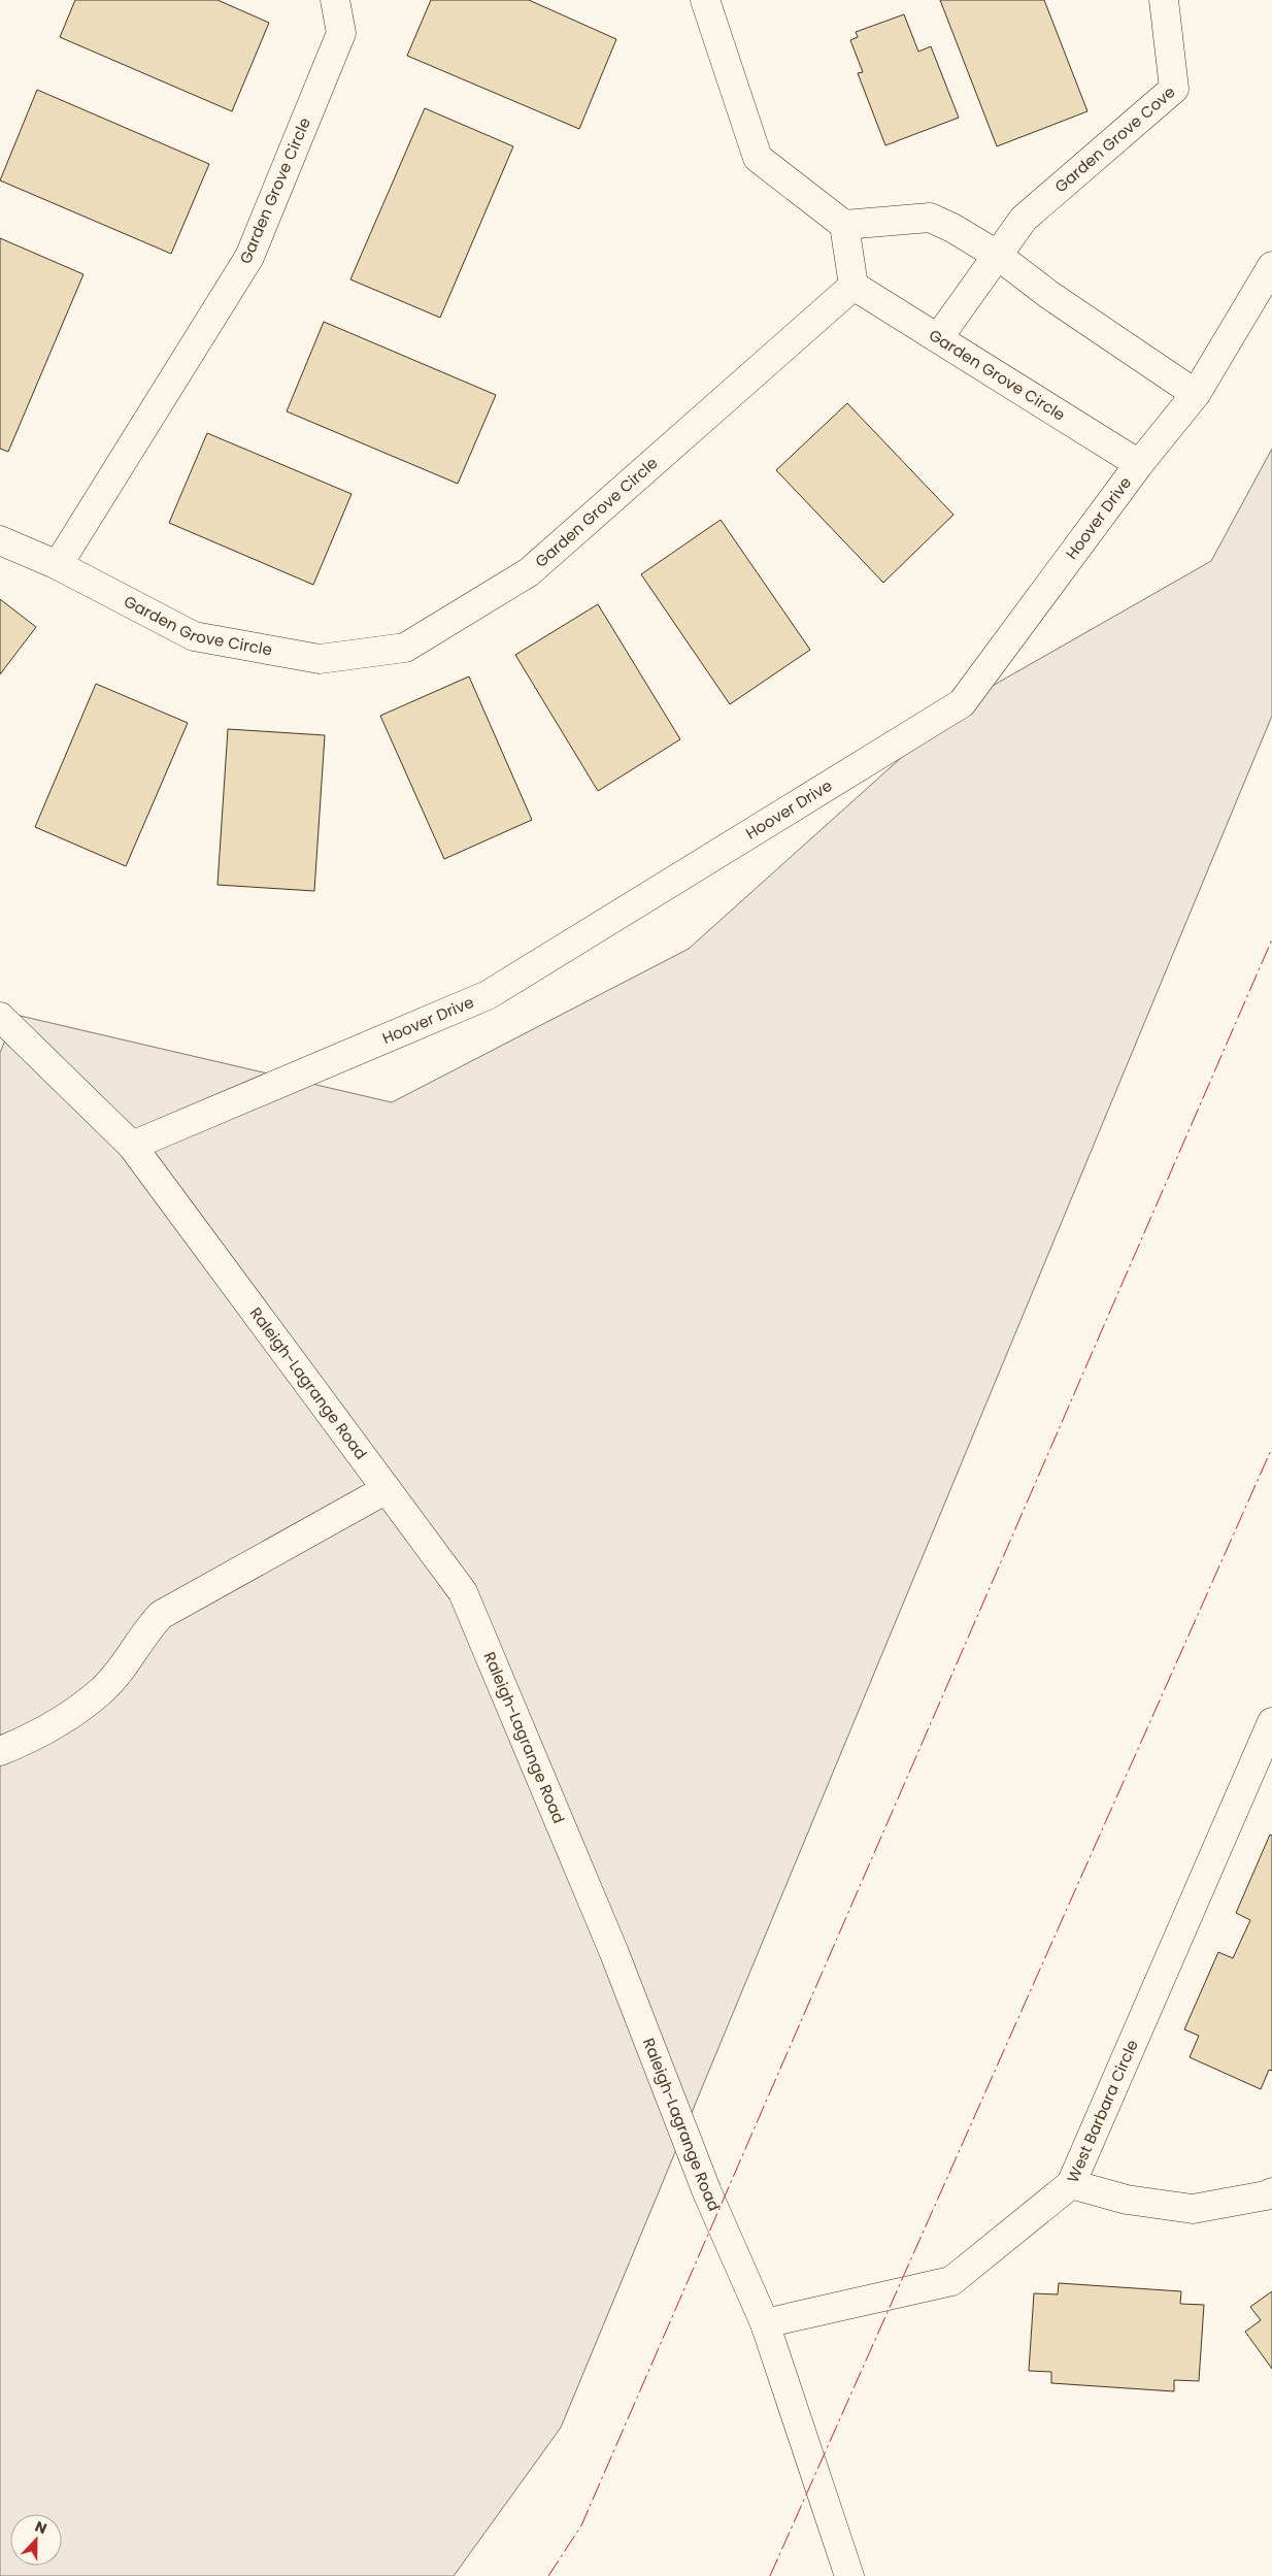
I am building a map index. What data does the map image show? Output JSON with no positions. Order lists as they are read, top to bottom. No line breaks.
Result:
{"streets":{"street":["Garden Grove Cove","Garden Grove Circle","Hoover Drive","Raleigh-Lagrange Road","West Barbara Circle"]},"crossings":[["Garden Grove Circle","Hoover Drive"],["Hoover Drive","Raleigh-Lagrange Road"],["Raleigh-Lagrange Road","West Barbara Circle"]],"north":"top"}
